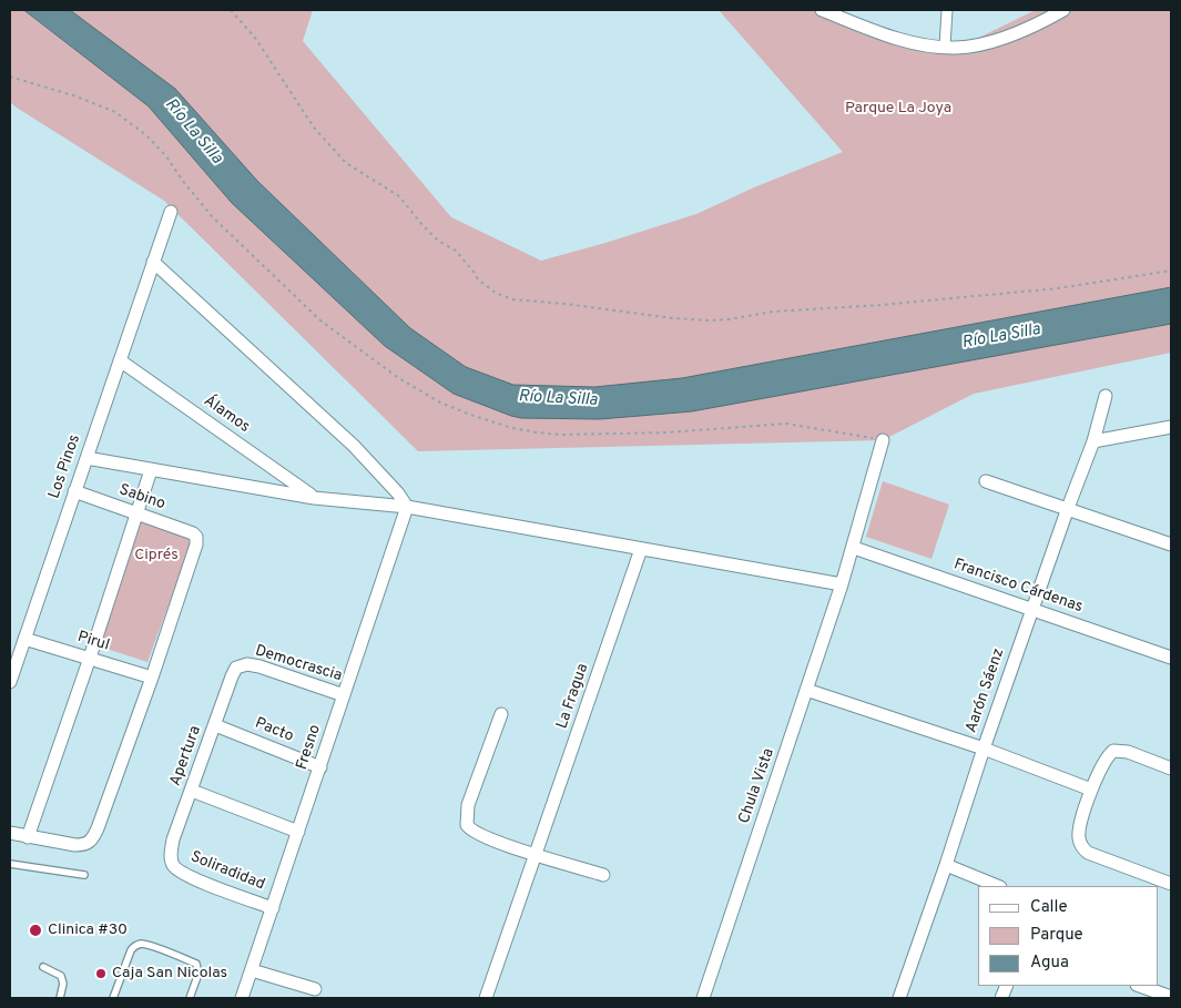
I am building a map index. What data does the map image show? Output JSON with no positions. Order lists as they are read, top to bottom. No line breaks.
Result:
{"streets":{"street":["Álamos","Los Pinos","Sabino","Francisco Cárdenas","Pirul","Democrascia","Aarón Sáenz","La Fragua","Pacto","Fresno","Apertura","Chula Vista","Soliradidad"]},"crossings":[["Álamos","Los Pinos"],["Los Pinos","Sabino"],["Los Pinos","Pirul"],["Sabino","Pirul"],["Francisco Cárdenas","Aarón Sáenz"],["Democrascia","Fresno"],["Democrascia","Apertura"],["Pacto","Fresno"],["Pacto","Apertura"],["Fresno","Soliradidad"],["Apertura","Soliradidad"]],"water":["Río La Silla"],"parks":["Parque La Joya","Ciprés"],"places":["Clinica #30","Caja San Nicolas"],"legend":["Calle","Parque","Agua"]}
